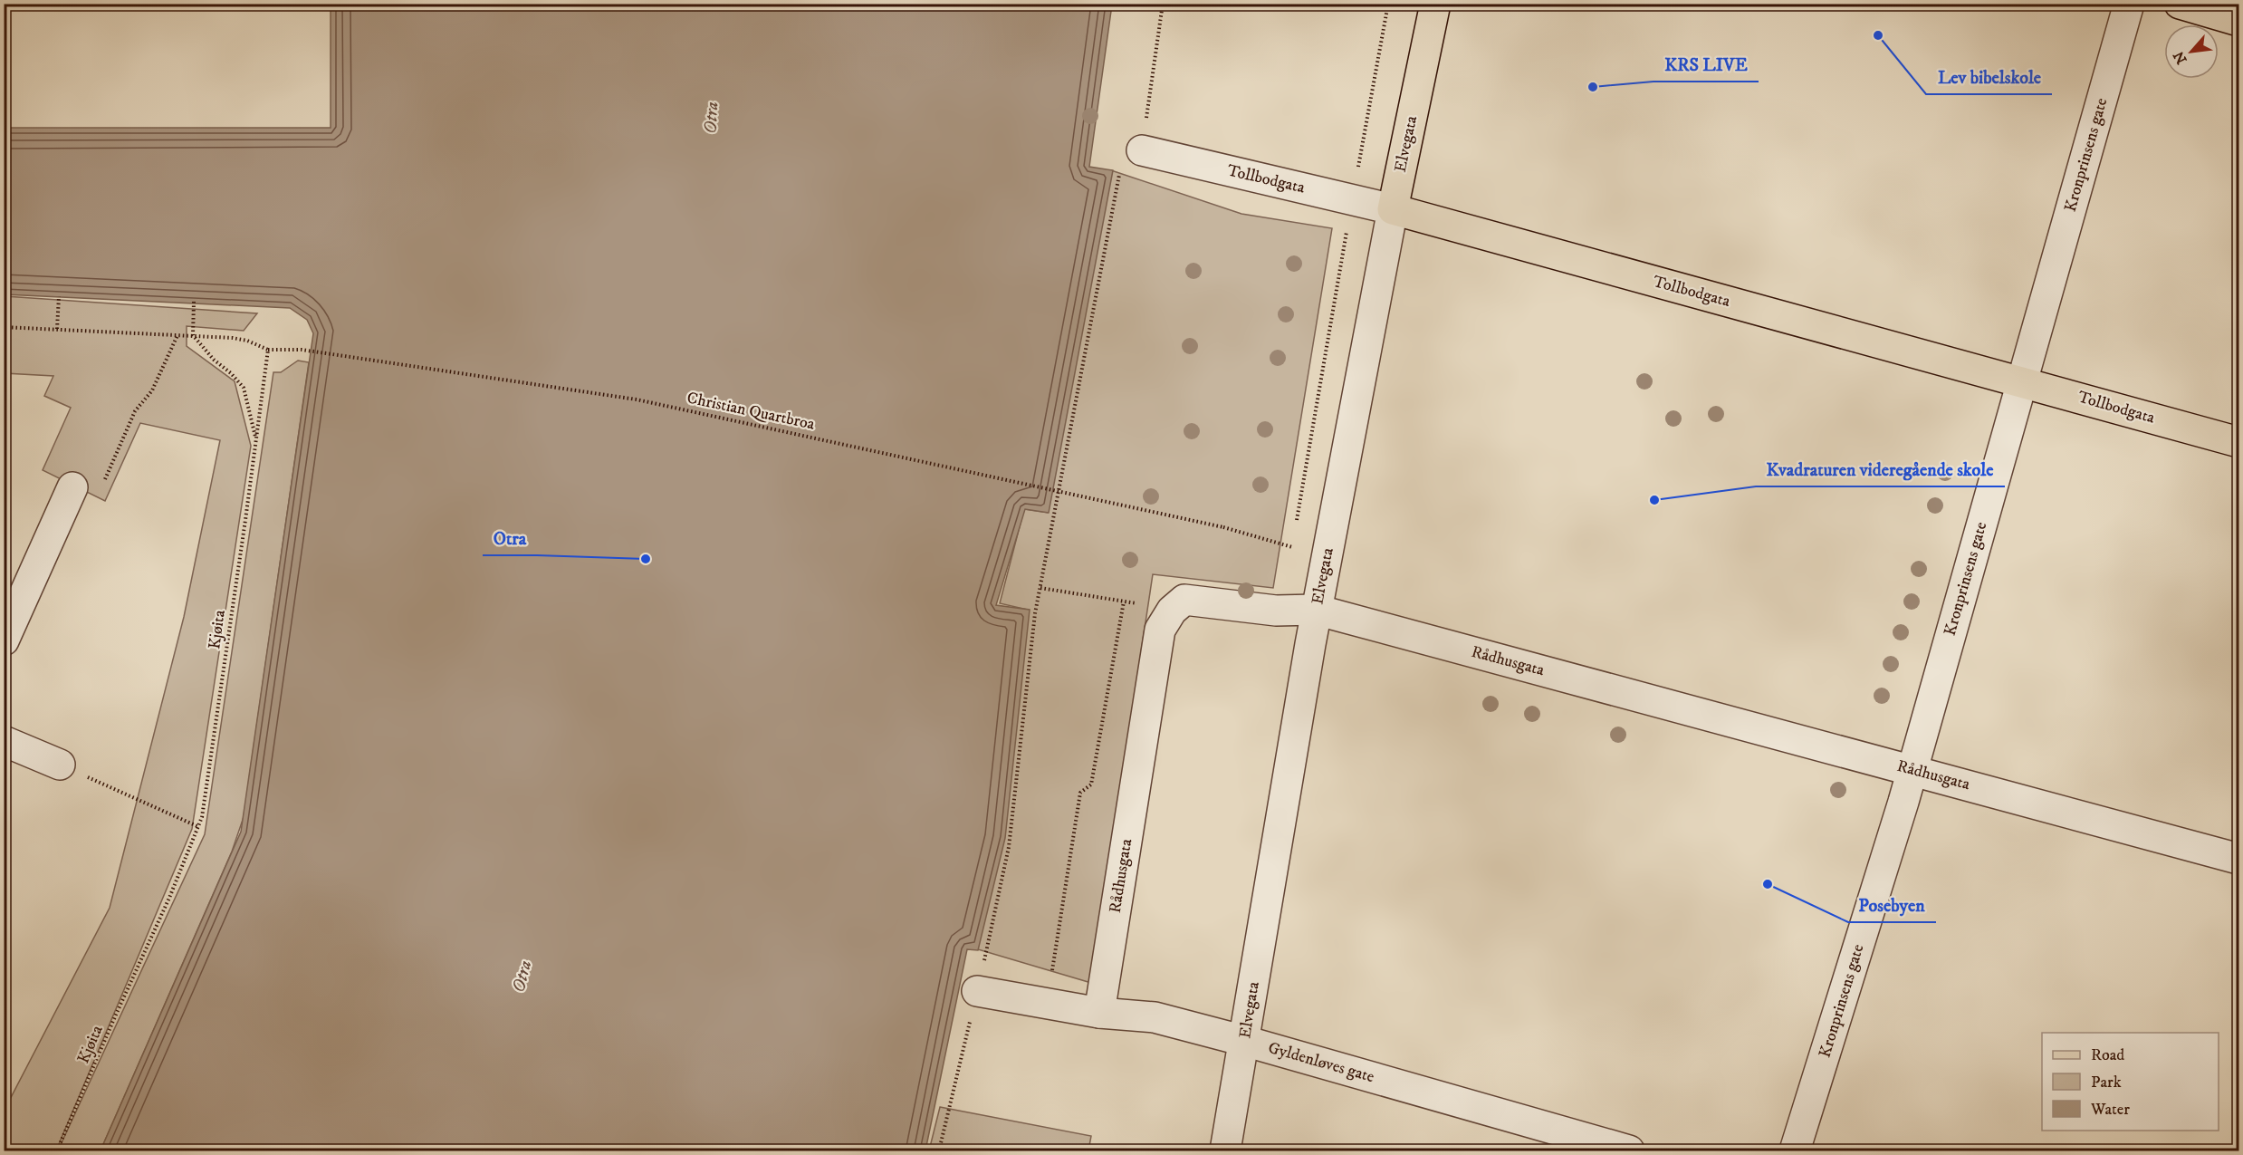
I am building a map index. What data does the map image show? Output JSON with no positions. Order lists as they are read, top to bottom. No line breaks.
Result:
{"streets":{"main road":["Elvegata","Tollbodgata"],"street":["Kronprinsens gate","Rådhusgata","Gyldenløves gate"],"path":["Christian Quartbroa","Kjøita"]},"crossings":[["Elvegata","Tollbodgata"],["Elvegata","Rådhusgata"],["Elvegata","Gyldenløves gate"],["Kronprinsens gate","Tollbodgata"],["Kronprinsens gate","Rådhusgata"],["Christian Quartbroa","Kjøita"],["Rådhusgata","Gyldenløves gate"]],"water":["Otra"],"places":["Lev bibelskole","KRS LIVE","Kvadraturen videregående skole","Otra","Posebyen"],"legend":["Road","Park","Water"],"north":"bottom left"}
